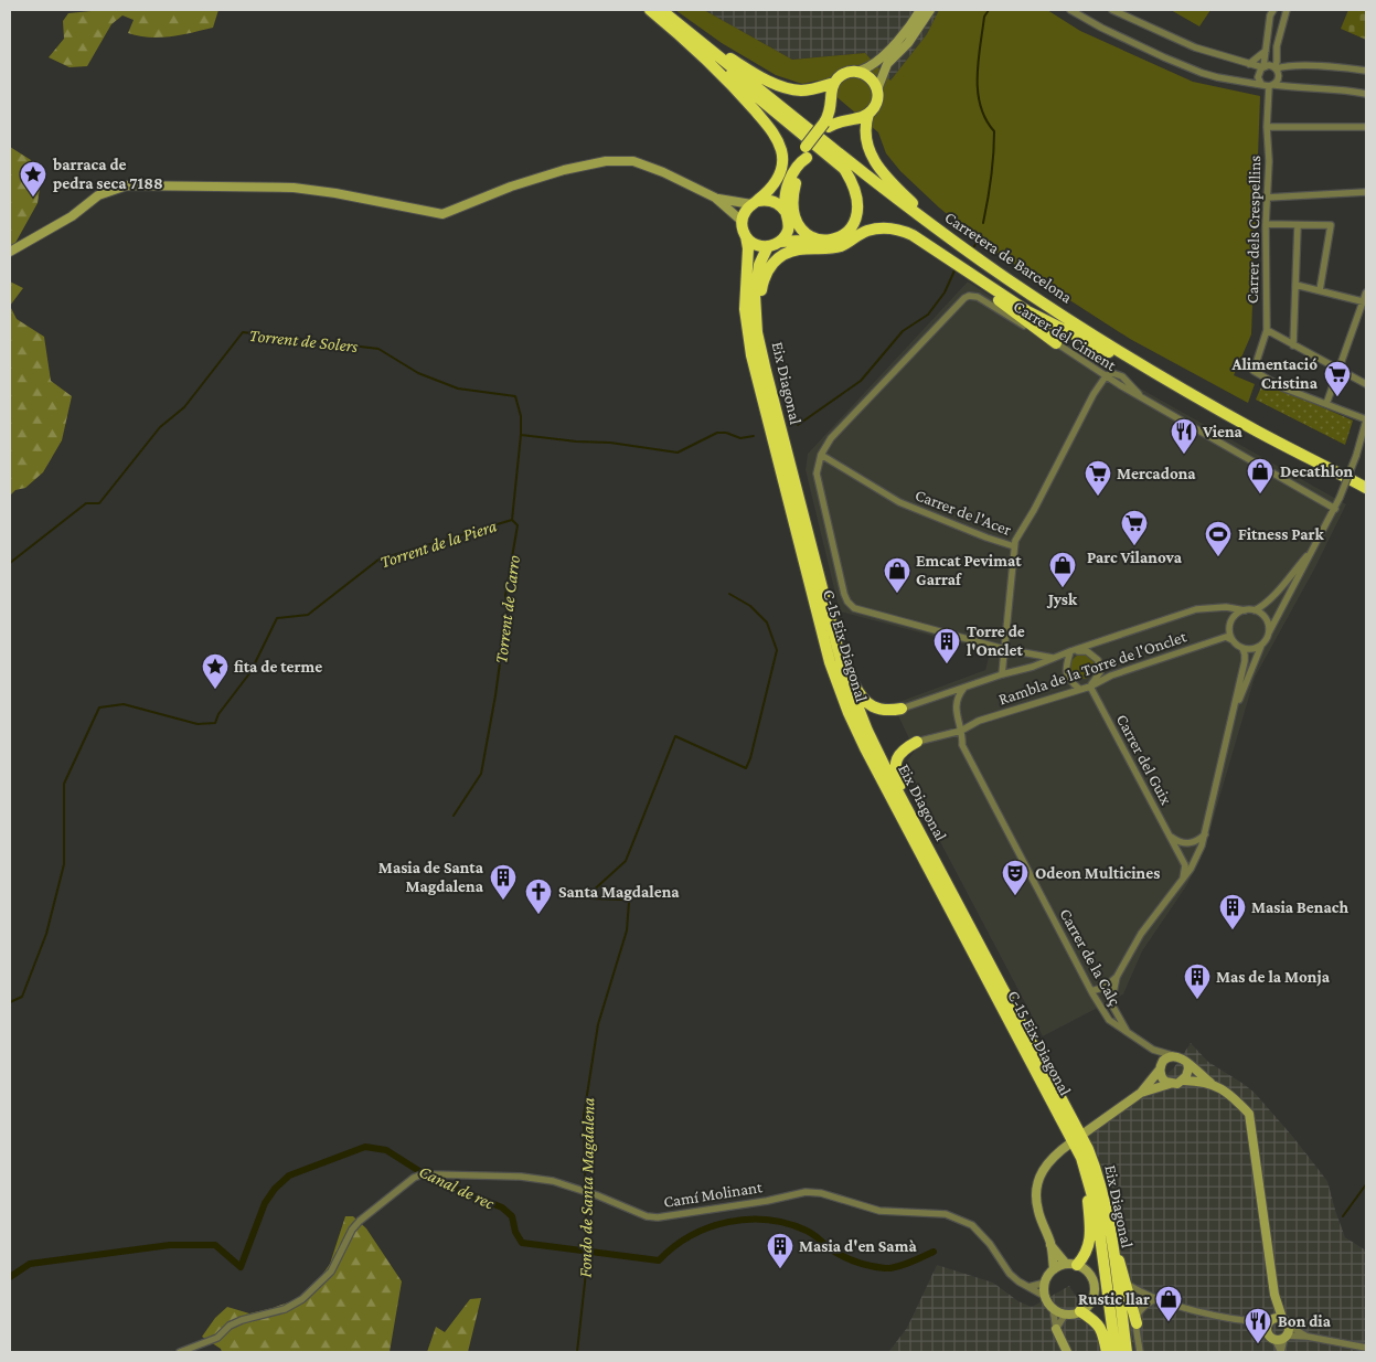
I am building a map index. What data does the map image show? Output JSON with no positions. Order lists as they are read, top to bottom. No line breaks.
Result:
{"streets":{"highway":["Carretera de Barcelona","Eix Diagonal","C-15 Eix Diagonal"],"street":["Carrer dels Crespellins","Carrer del Ciment","Carrer de l'Acer","Rambla de la Torre de l'Onclet","Carrer del Guix","Carrer de la Calç","Camí Molinant"]},"crossings":[["Carrer del Ciment","Carrer de l'Acer"],["Eix Diagonal","C-15 Eix Diagonal"],["Rambla de la Torre de l'Onclet","Carrer del Guix"],["Rambla de la Torre de l'Onclet","Carrer de la Calç"]],"water":["Torrent de Solers","Torrent de la Piera","Torrent de Carro","Canal de rec","Fondo de Santa Magdalena"],"places":{"place":["barraca de pedra seca 7188","fita de terme"],"supermarket":["Alimentació Cristina","Mercadona","Parc Vilanova"],"restaurant":["Viena","Bon dia"],"shop":["Decathlon","Jysk","Emcat Pevimat Garraf","Rustic llar"],"sports":["Fitness Park"],"building":["Torre de l'Onclet","Masia de Santa Magdalena","Masia Benach","Mas de la Monja","Masia d'en Samà"],"theatre":["Odeon Multicines"],"church":["Santa Magdalena"]}}
